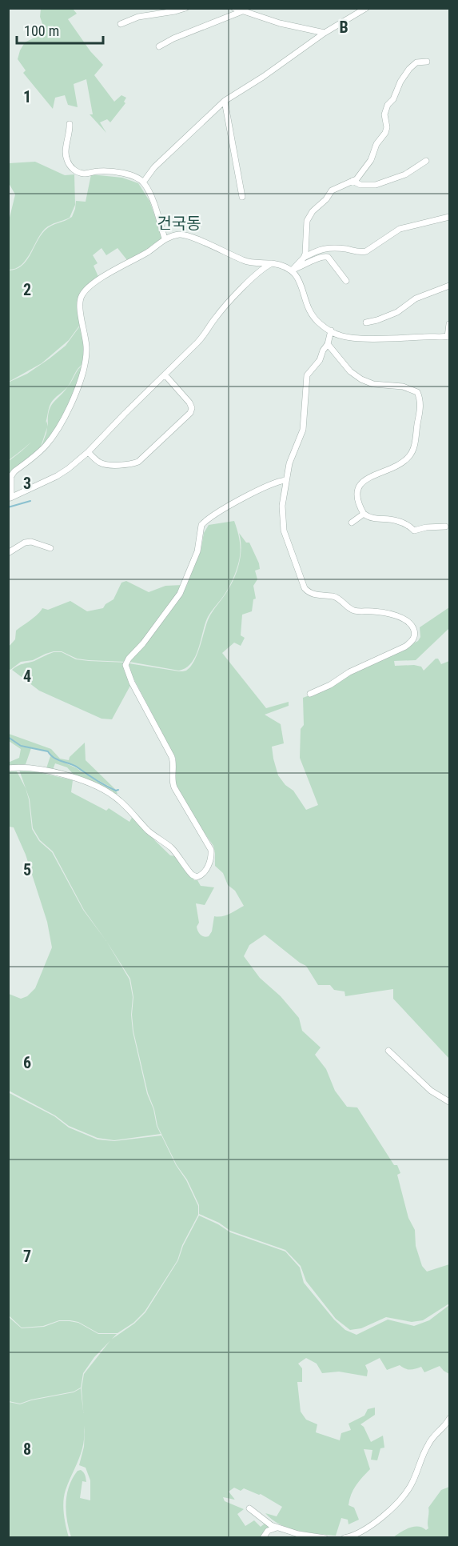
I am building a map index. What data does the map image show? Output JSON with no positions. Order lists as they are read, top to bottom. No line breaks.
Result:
{"districts":["건국동"],"scale_bar":"100 m","grid":{"columns":["B"],"rows":["1","2","3","4","5","6","7","8"]}}
